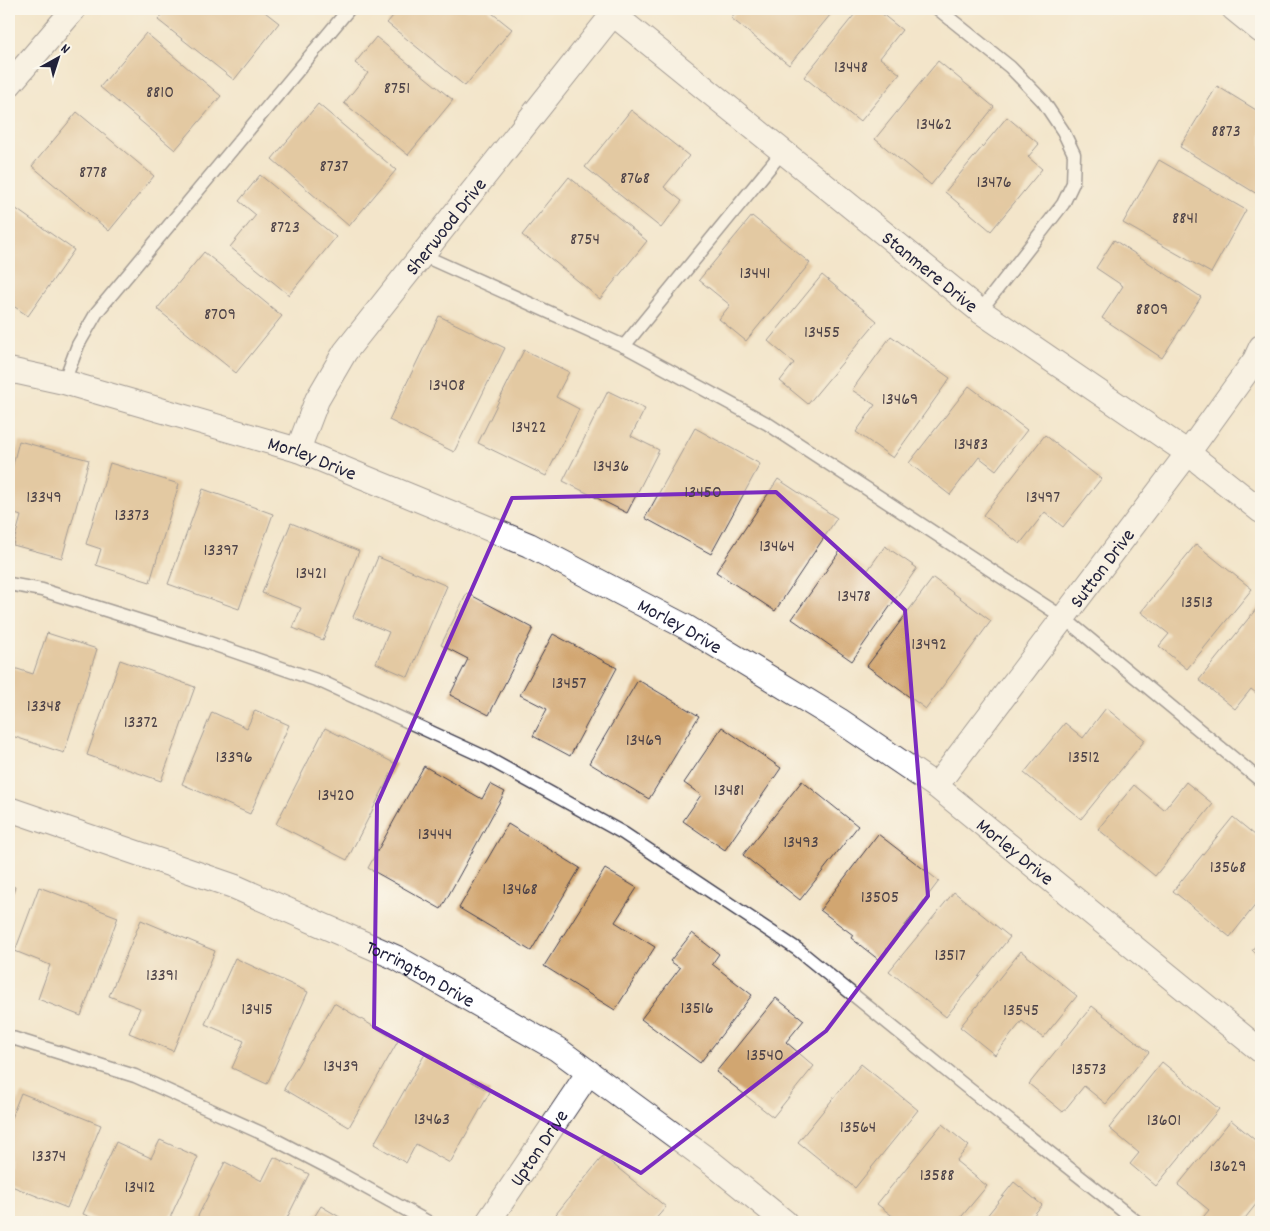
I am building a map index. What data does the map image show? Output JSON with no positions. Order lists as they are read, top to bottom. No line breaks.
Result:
{"streets":{"street":["Sherwood Drive","Stanmere Drive","Morley Drive","Sutton Drive","Torrington Drive","Upton Drive"]},"crossings":[["Sherwood Drive","Stanmere Drive"],["Sherwood Drive","Morley Drive"],["Stanmere Drive","Sutton Drive"],["Morley Drive","Sutton Drive"],["Torrington Drive","Upton Drive"]],"house_numbers":["13448","8751","8810","13462","8873","8737","8778","8768","13476","8841","8723","8754","13441","8809","8709","13455","13408","13469","13422","13483","13436","13450","13349","13497","13373","13464","13397","13421","13478","13513","13492","13457","13348","13372","13469","13396","13512","13481","13420","13444","13493","13568","13468","13505","13517","13391","13516","13415","13545","13540","13439","13573","13463","13601","13564","13374","13629","13588","13412"],"north":"top right"}
